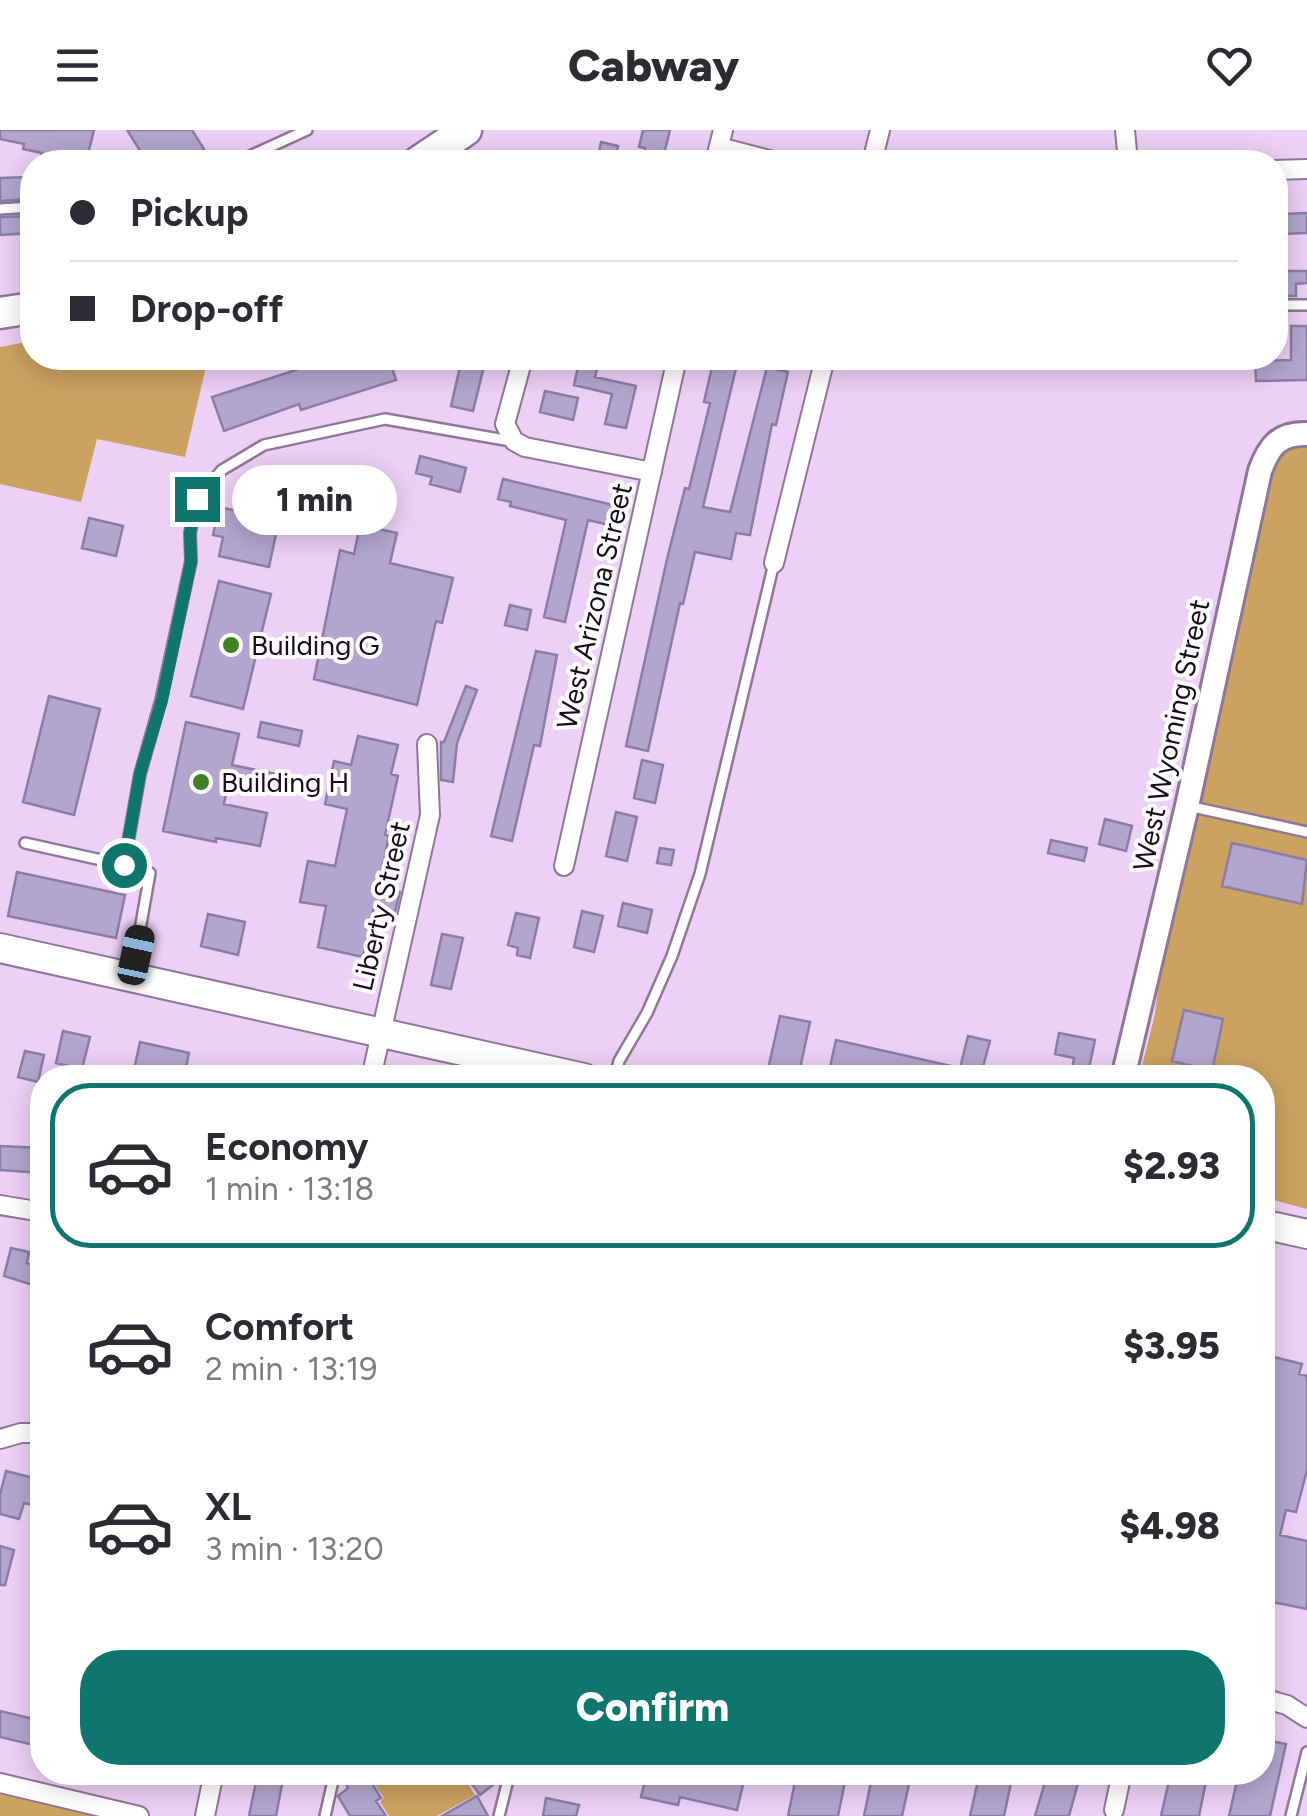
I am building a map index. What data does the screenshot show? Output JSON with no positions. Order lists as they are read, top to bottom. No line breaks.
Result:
{"streets":{"street":["West Arizona Street","West Wyoming Street","Liberty Street"]},"places":["Building G","Building H"],"page":{"header":"Cabway","banner":["Pickup","Drop-off"],"bubble":"1 min","list":[{"name":"Economy","note":"1 min · 13:18","value":"$2.93"},{"name":"Comfort","note":"2 min · 13:19","value":"$3.95"},{"name":"XL","note":"3 min · 13:20","value":"$4.98"}],"buttons":"Confirm"}}
